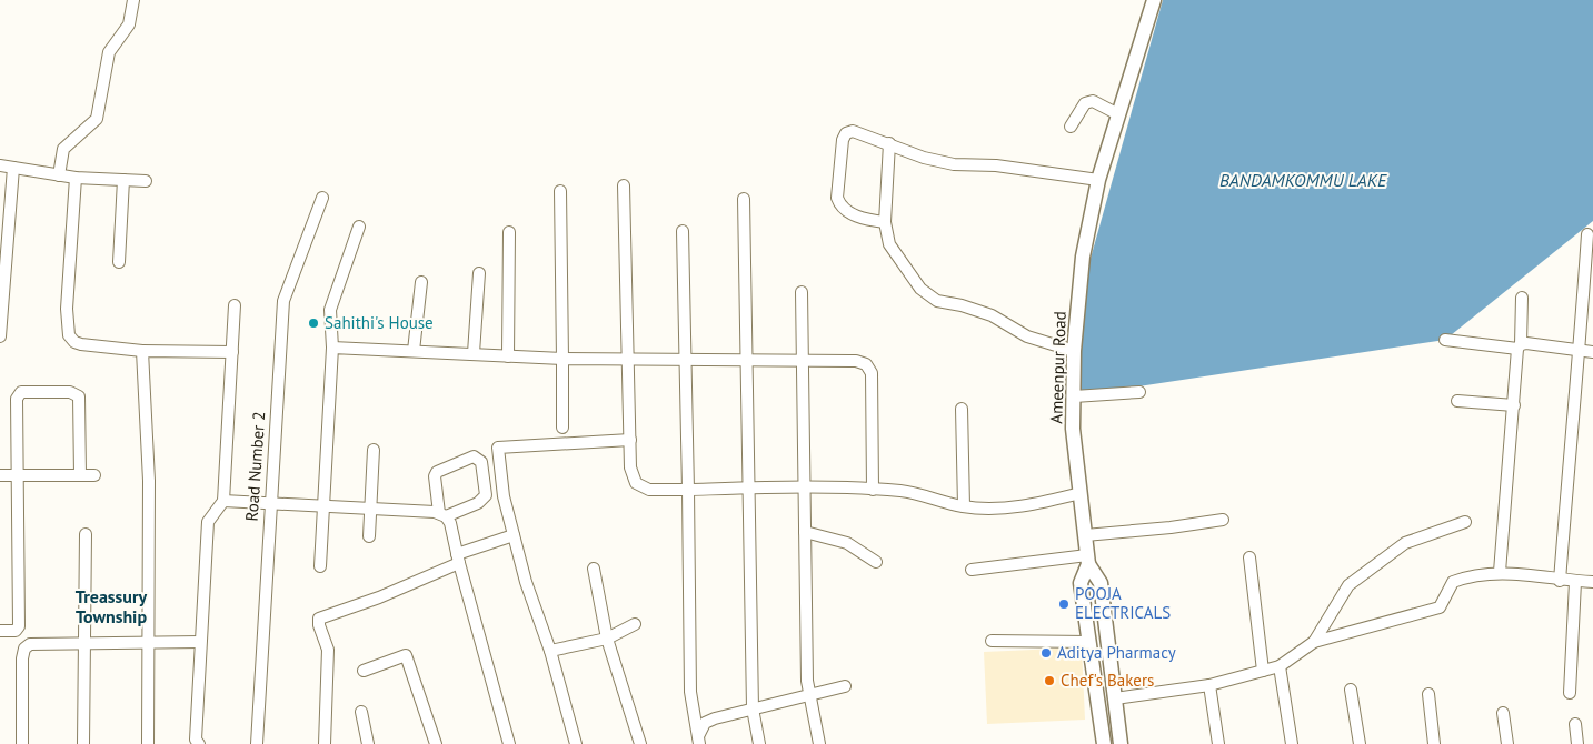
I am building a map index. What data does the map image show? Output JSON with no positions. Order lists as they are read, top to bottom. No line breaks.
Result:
{"streets":{"street":["Ameenpur Road","Road Number 2"]},"districts":["Treassury Township"],"water":["BANDAMKOMMU LAKE"],"places":["Sahithi's House","POOJA ELECTRICALS","Aditya Pharmacy","Chef's Bakers"]}
